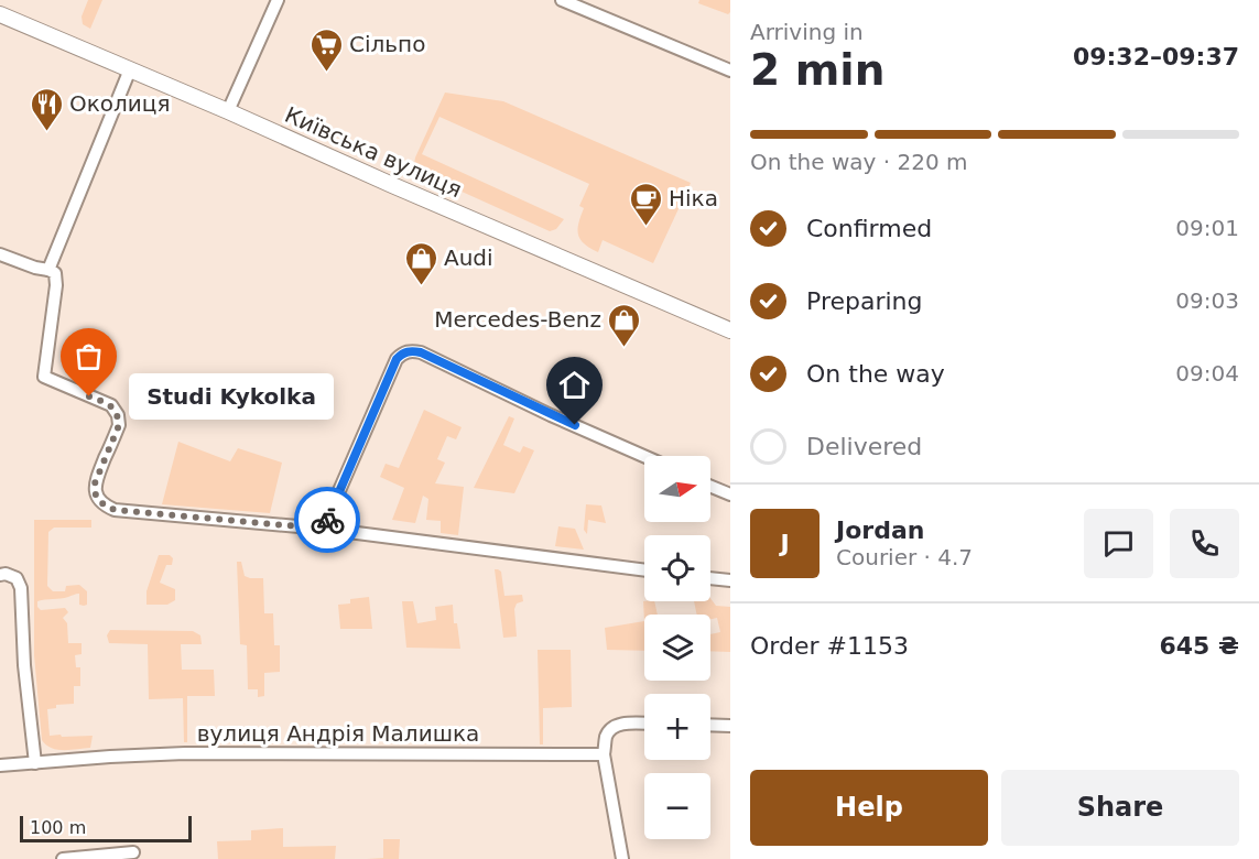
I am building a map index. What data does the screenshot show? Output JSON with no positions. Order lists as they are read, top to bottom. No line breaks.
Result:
{"streets":{"main road":["Київська вулиця"],"street":["вулиця Андрія Малишка"]},"places":{"supermarket":["Сільпо"],"restaurant":["Околиця"],"cafe":["Ніка"],"shop":["Audi","Mercedes-Benz"],"other":["Studi Kykolka"]},"scale_bar":"100 m","north":"right","page":{"heading":["2 min","Arriving in","09:32–09:37"],"panel":["Jordan","Courier · 4.7","Order #1153","645 ₴"],"bar":"On the way · 220 m","list":[["Confirmed","09:01"],["Preparing","09:03"],["On the way","09:04"],"Delivered"],"bubble":"Studi Kykolka","map_buttons":["+","−"],"round":"J","buttons":["Help","Share"],"scale":"100 m"}}
